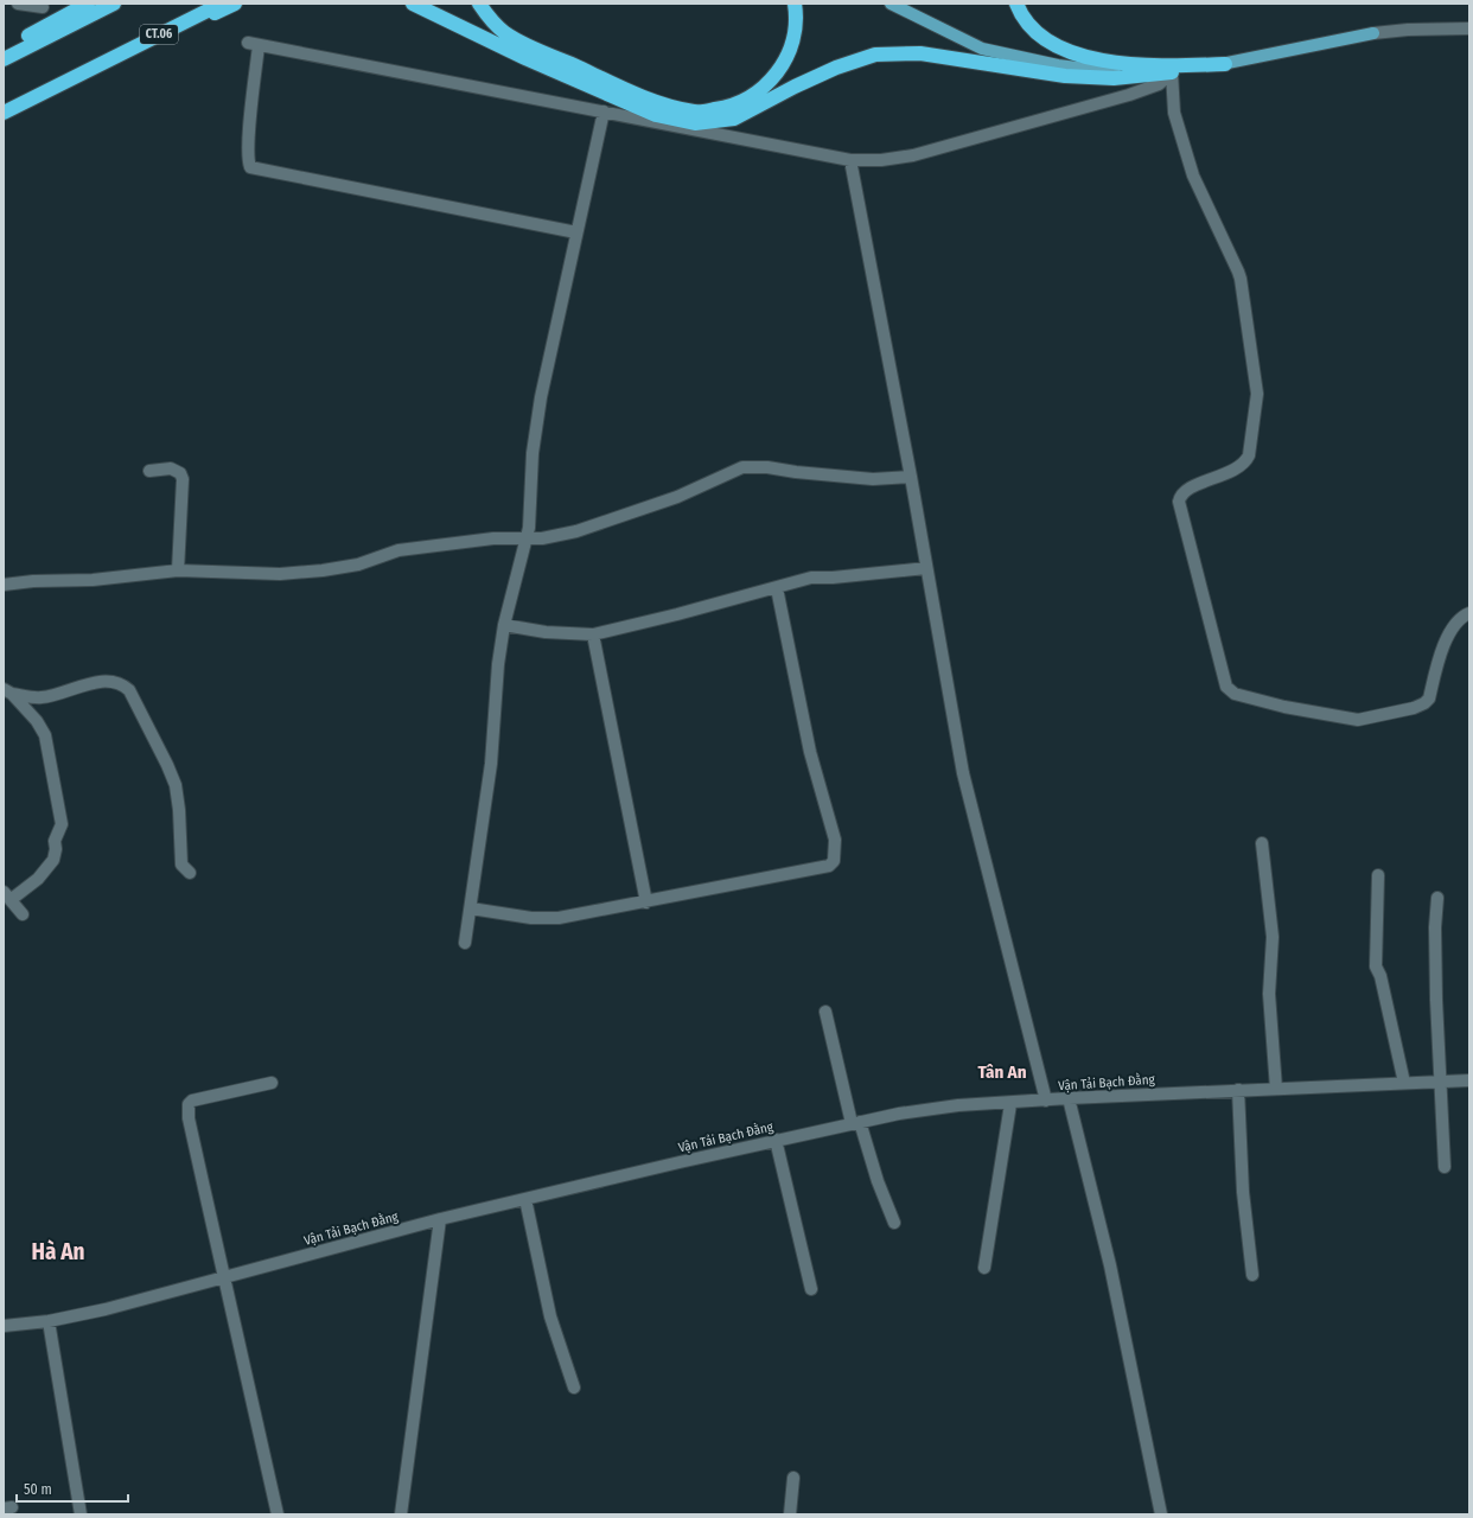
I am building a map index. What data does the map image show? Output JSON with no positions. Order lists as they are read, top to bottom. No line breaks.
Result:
{"streets":{"highway":["CT.06"],"street":["Vận Tải Bạch Đằng"]},"districts":["Tân An","Hà An"],"scale_bar":"50 m"}
